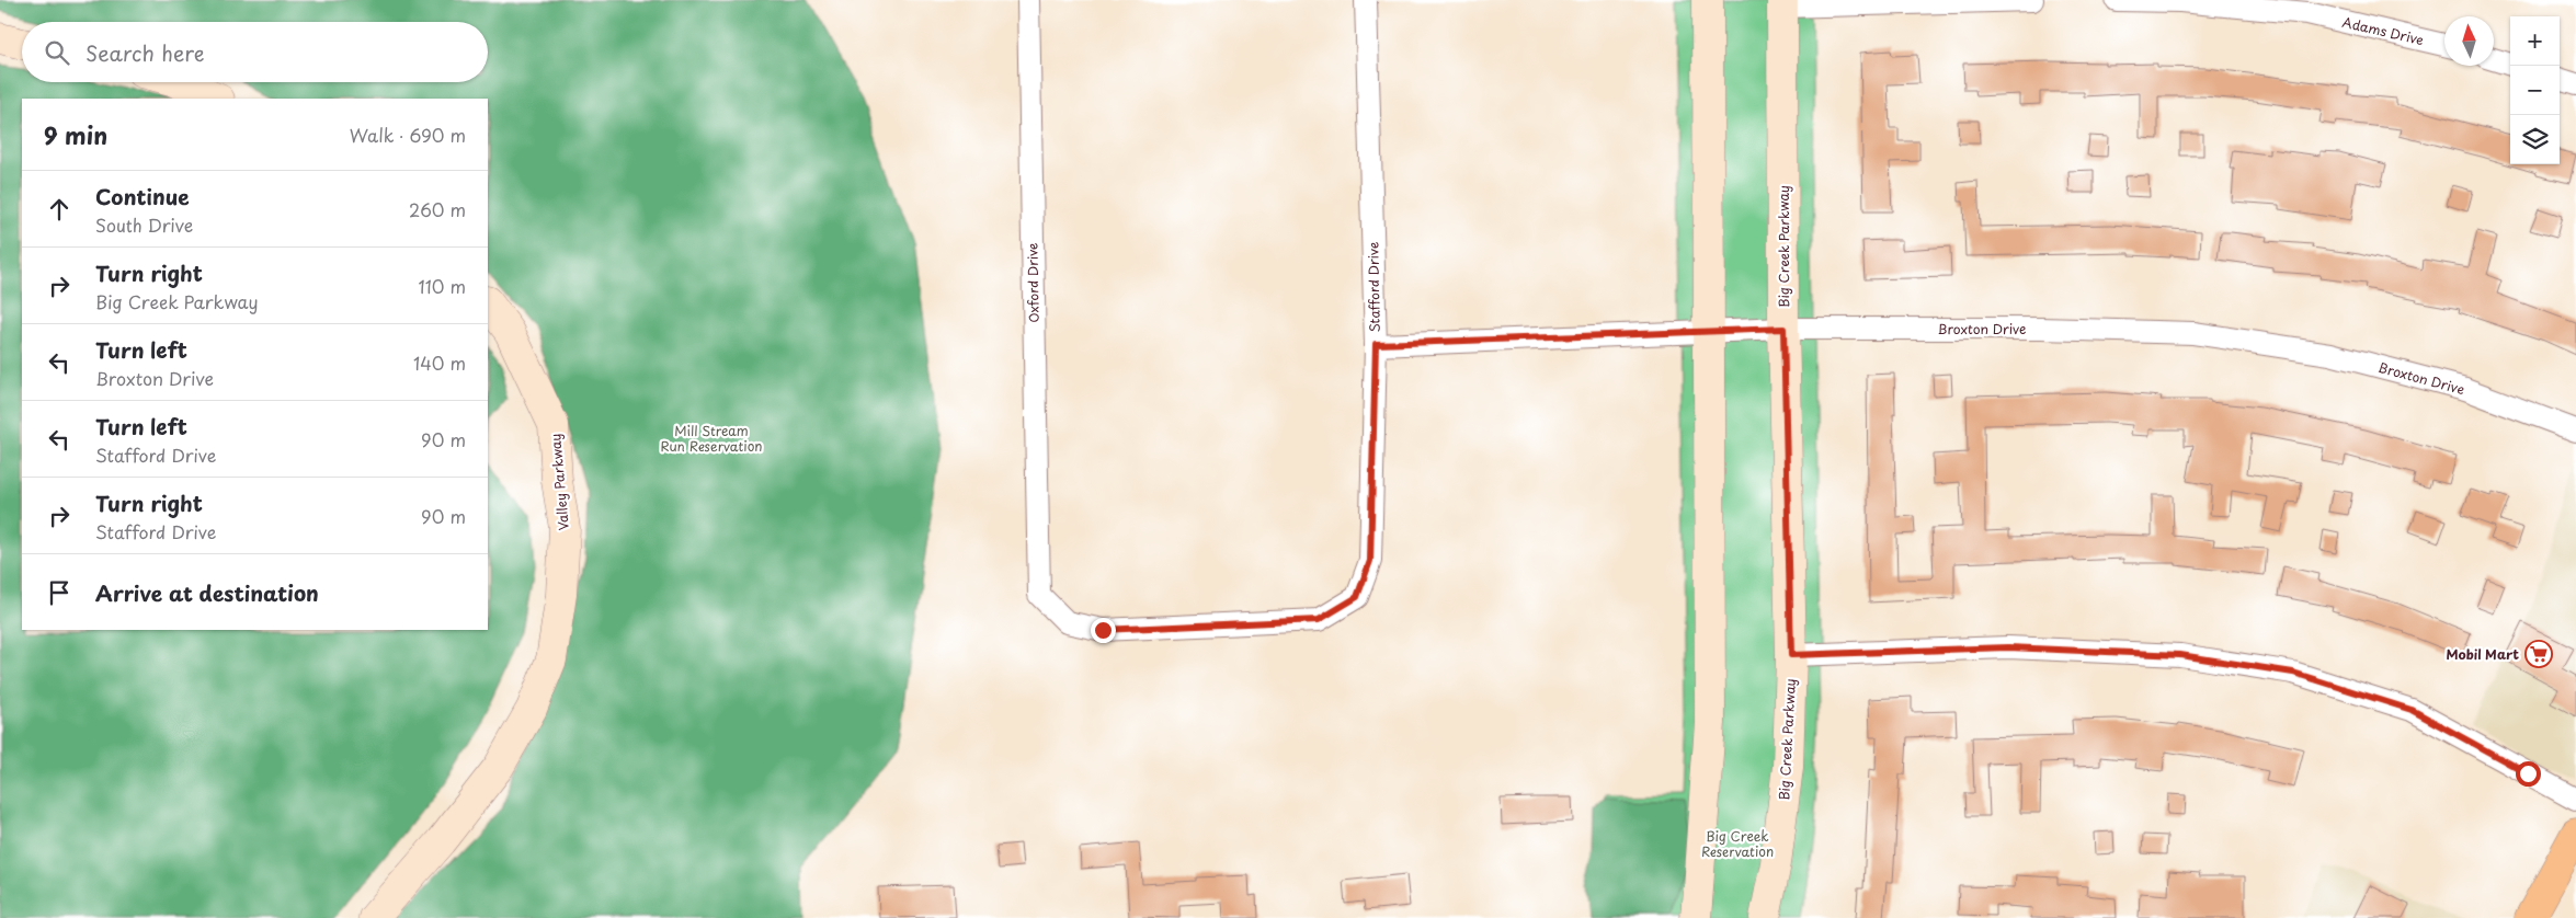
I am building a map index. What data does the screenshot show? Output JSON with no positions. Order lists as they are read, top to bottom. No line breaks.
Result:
{"streets":{"street":["Adams Drive","Big Creek Parkway","Oxford Drive","Stafford Drive","Broxton Drive","Valley Parkway"]},"crossings":[["Big Creek Parkway","Broxton Drive"],["Oxford Drive","Stafford Drive"],["Stafford Drive","Broxton Drive"]],"parks":["Mill Stream Run Reservation","Big Creek Reservation"],"places":{"supermarket":["Mobil Mart"]},"north":"top","page":{"map_buttons":["+","−"],"search":"Search here","heading":["9 min","Walk · 690 m"],"list":[["Continue","South Drive","260 m"],["Turn right","Big Creek Parkway","110 m"],["Turn left","Broxton Drive","140 m"],["Turn left","Stafford Drive","90 m"],["Turn right","Stafford Drive","90 m"],"Arrive at destination"]}}
